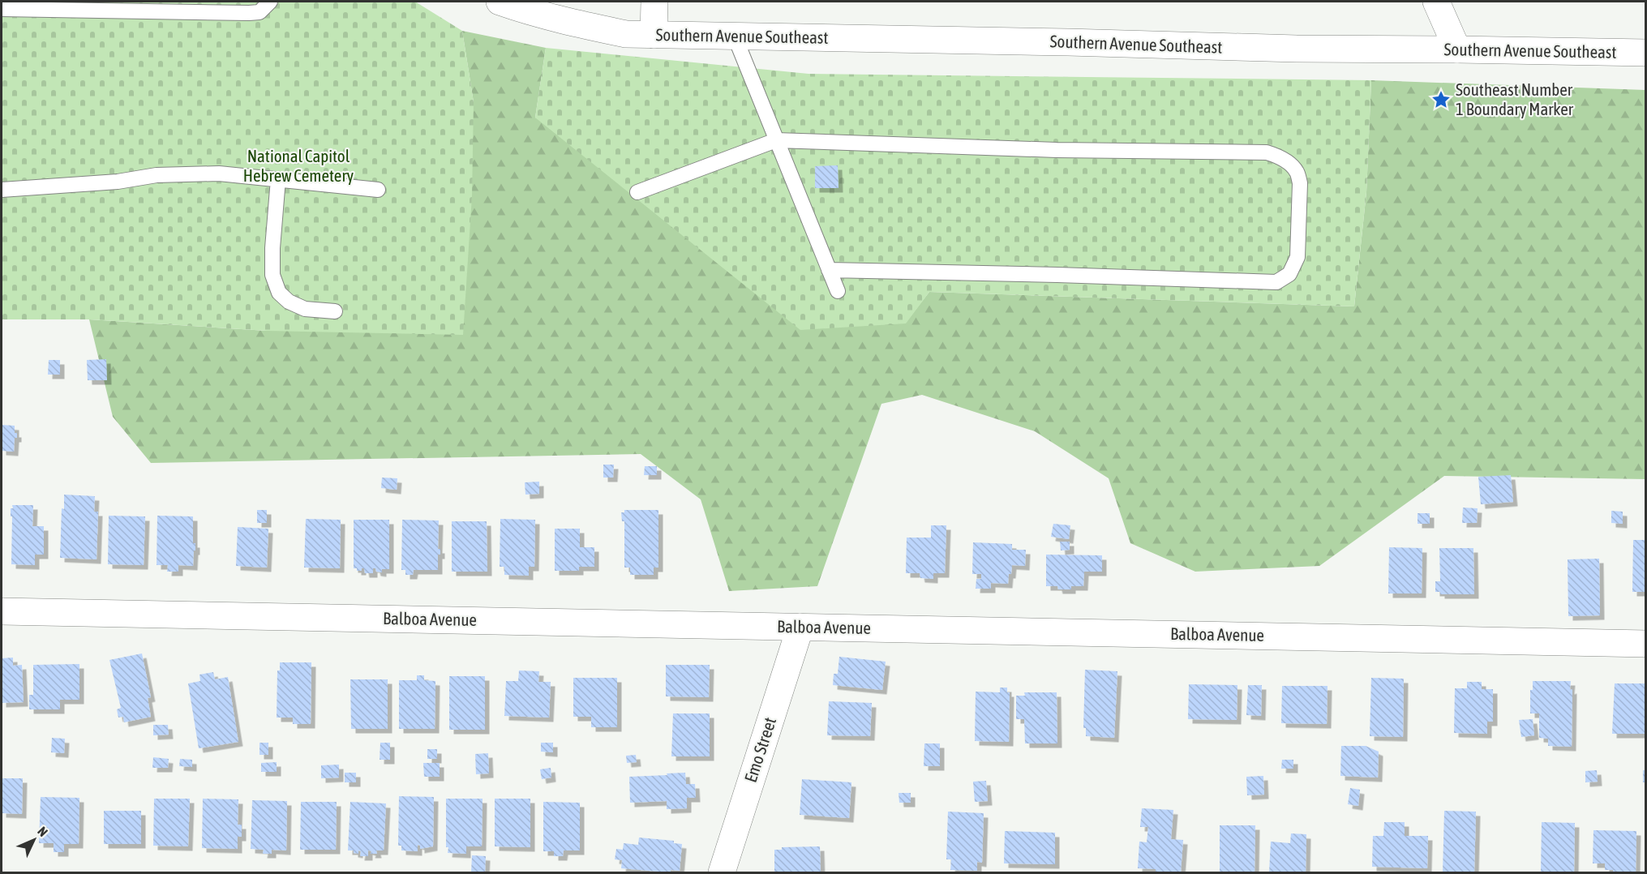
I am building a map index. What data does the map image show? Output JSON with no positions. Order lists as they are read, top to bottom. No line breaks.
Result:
{"streets":{"street":["Southern Avenue Southeast","Balboa Avenue","Emo Street"]},"crossings":[["Balboa Avenue","Emo Street"]],"parks":["National Capitol Hebrew Cemetery"],"places":{"place":["Southeast Number 1 Boundary Marker"]},"north":"top right"}
